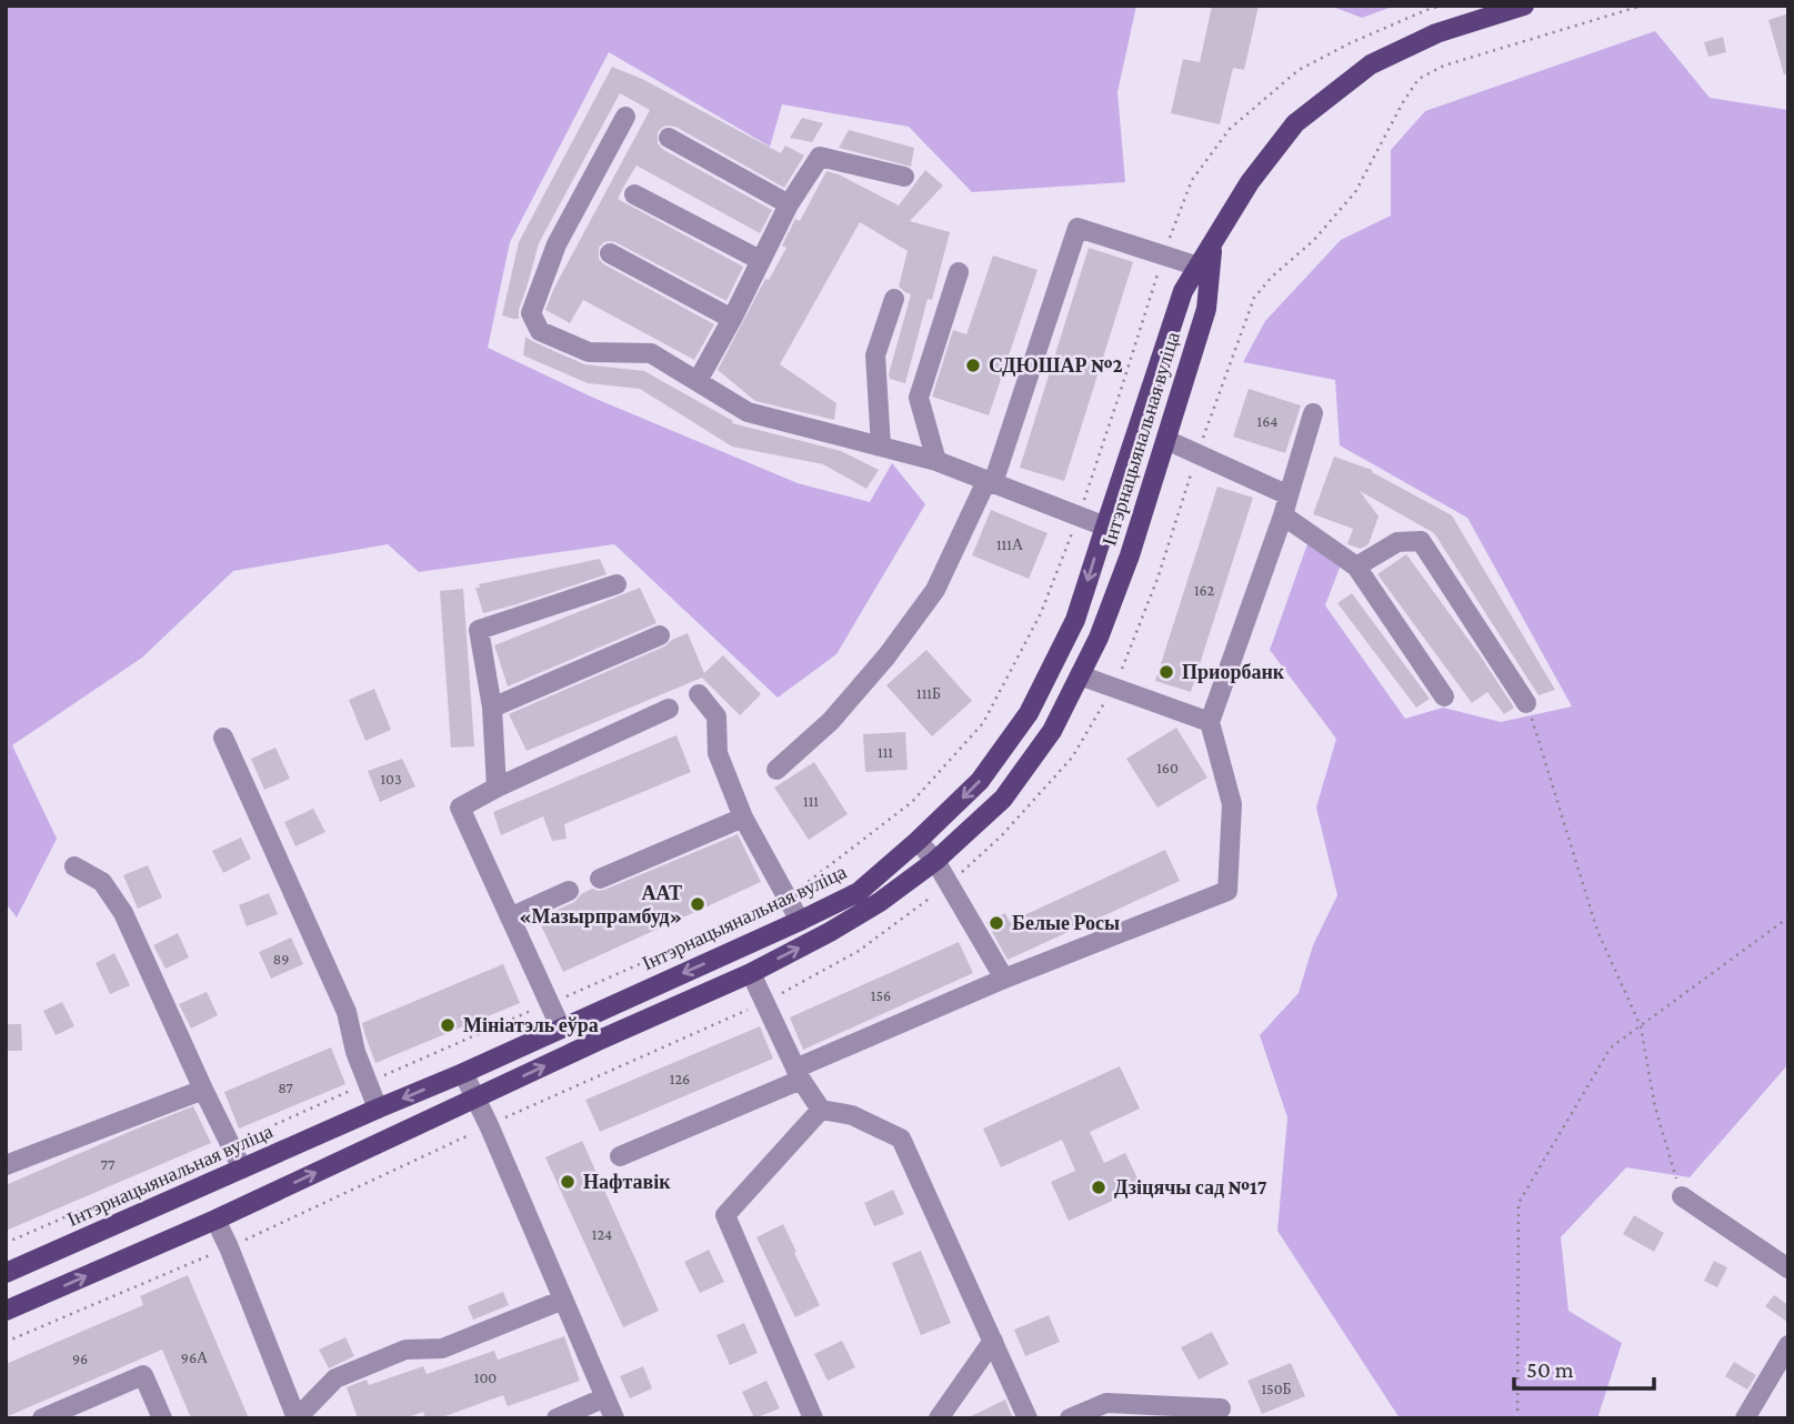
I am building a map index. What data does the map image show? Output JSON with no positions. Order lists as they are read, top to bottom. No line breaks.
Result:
{"streets":{"main road":["Інтэрнацыянальная вуліца"]},"places":["СДЮШАР №2","Приорбанк","ААТ «Мазырпрамбуд»","Белые Росы","Мініатэль еўра","Нафтавік","Дзіцячы сад №17"],"house_numbers":["164","111А","162","111Б","111","160","103","111","89","156","126","87","77","124","96А","96","100","150Б"],"scale_bar":"50 m"}
